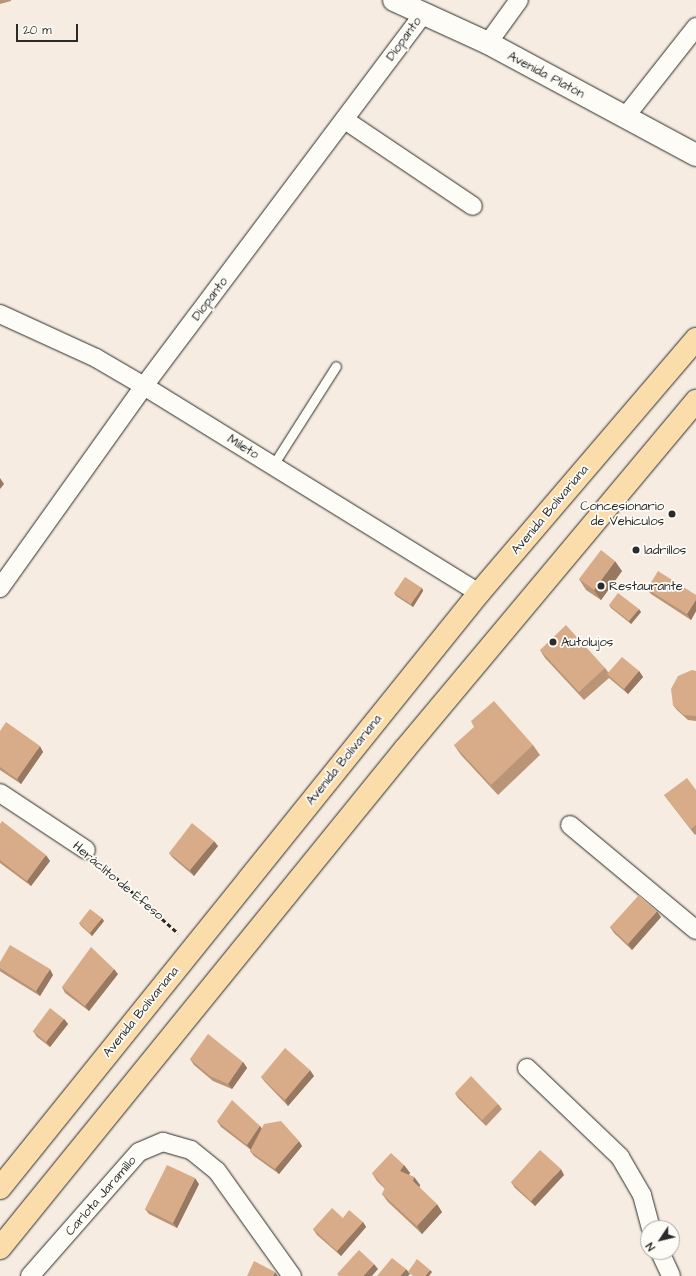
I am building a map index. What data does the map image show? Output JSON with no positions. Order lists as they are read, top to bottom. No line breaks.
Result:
{"streets":{"highway":["Avenida Bolivariana"],"street":["Diopanto","Avenida Platón","Mileto","Heráclito de Éfeso","Carlota Jaramillo"]},"crossings":[["Diopanto","Avenida Platón"],["Diopanto","Mileto"],["Mileto","Avenida Bolivariana"],["Avenida Bolivariana","Heráclito de Éfeso"]],"places":["Concesionario de Vehículos","ladrillos","Restaurante","Autolujos"],"scale_bar":"20 m","north":"bottom left"}
